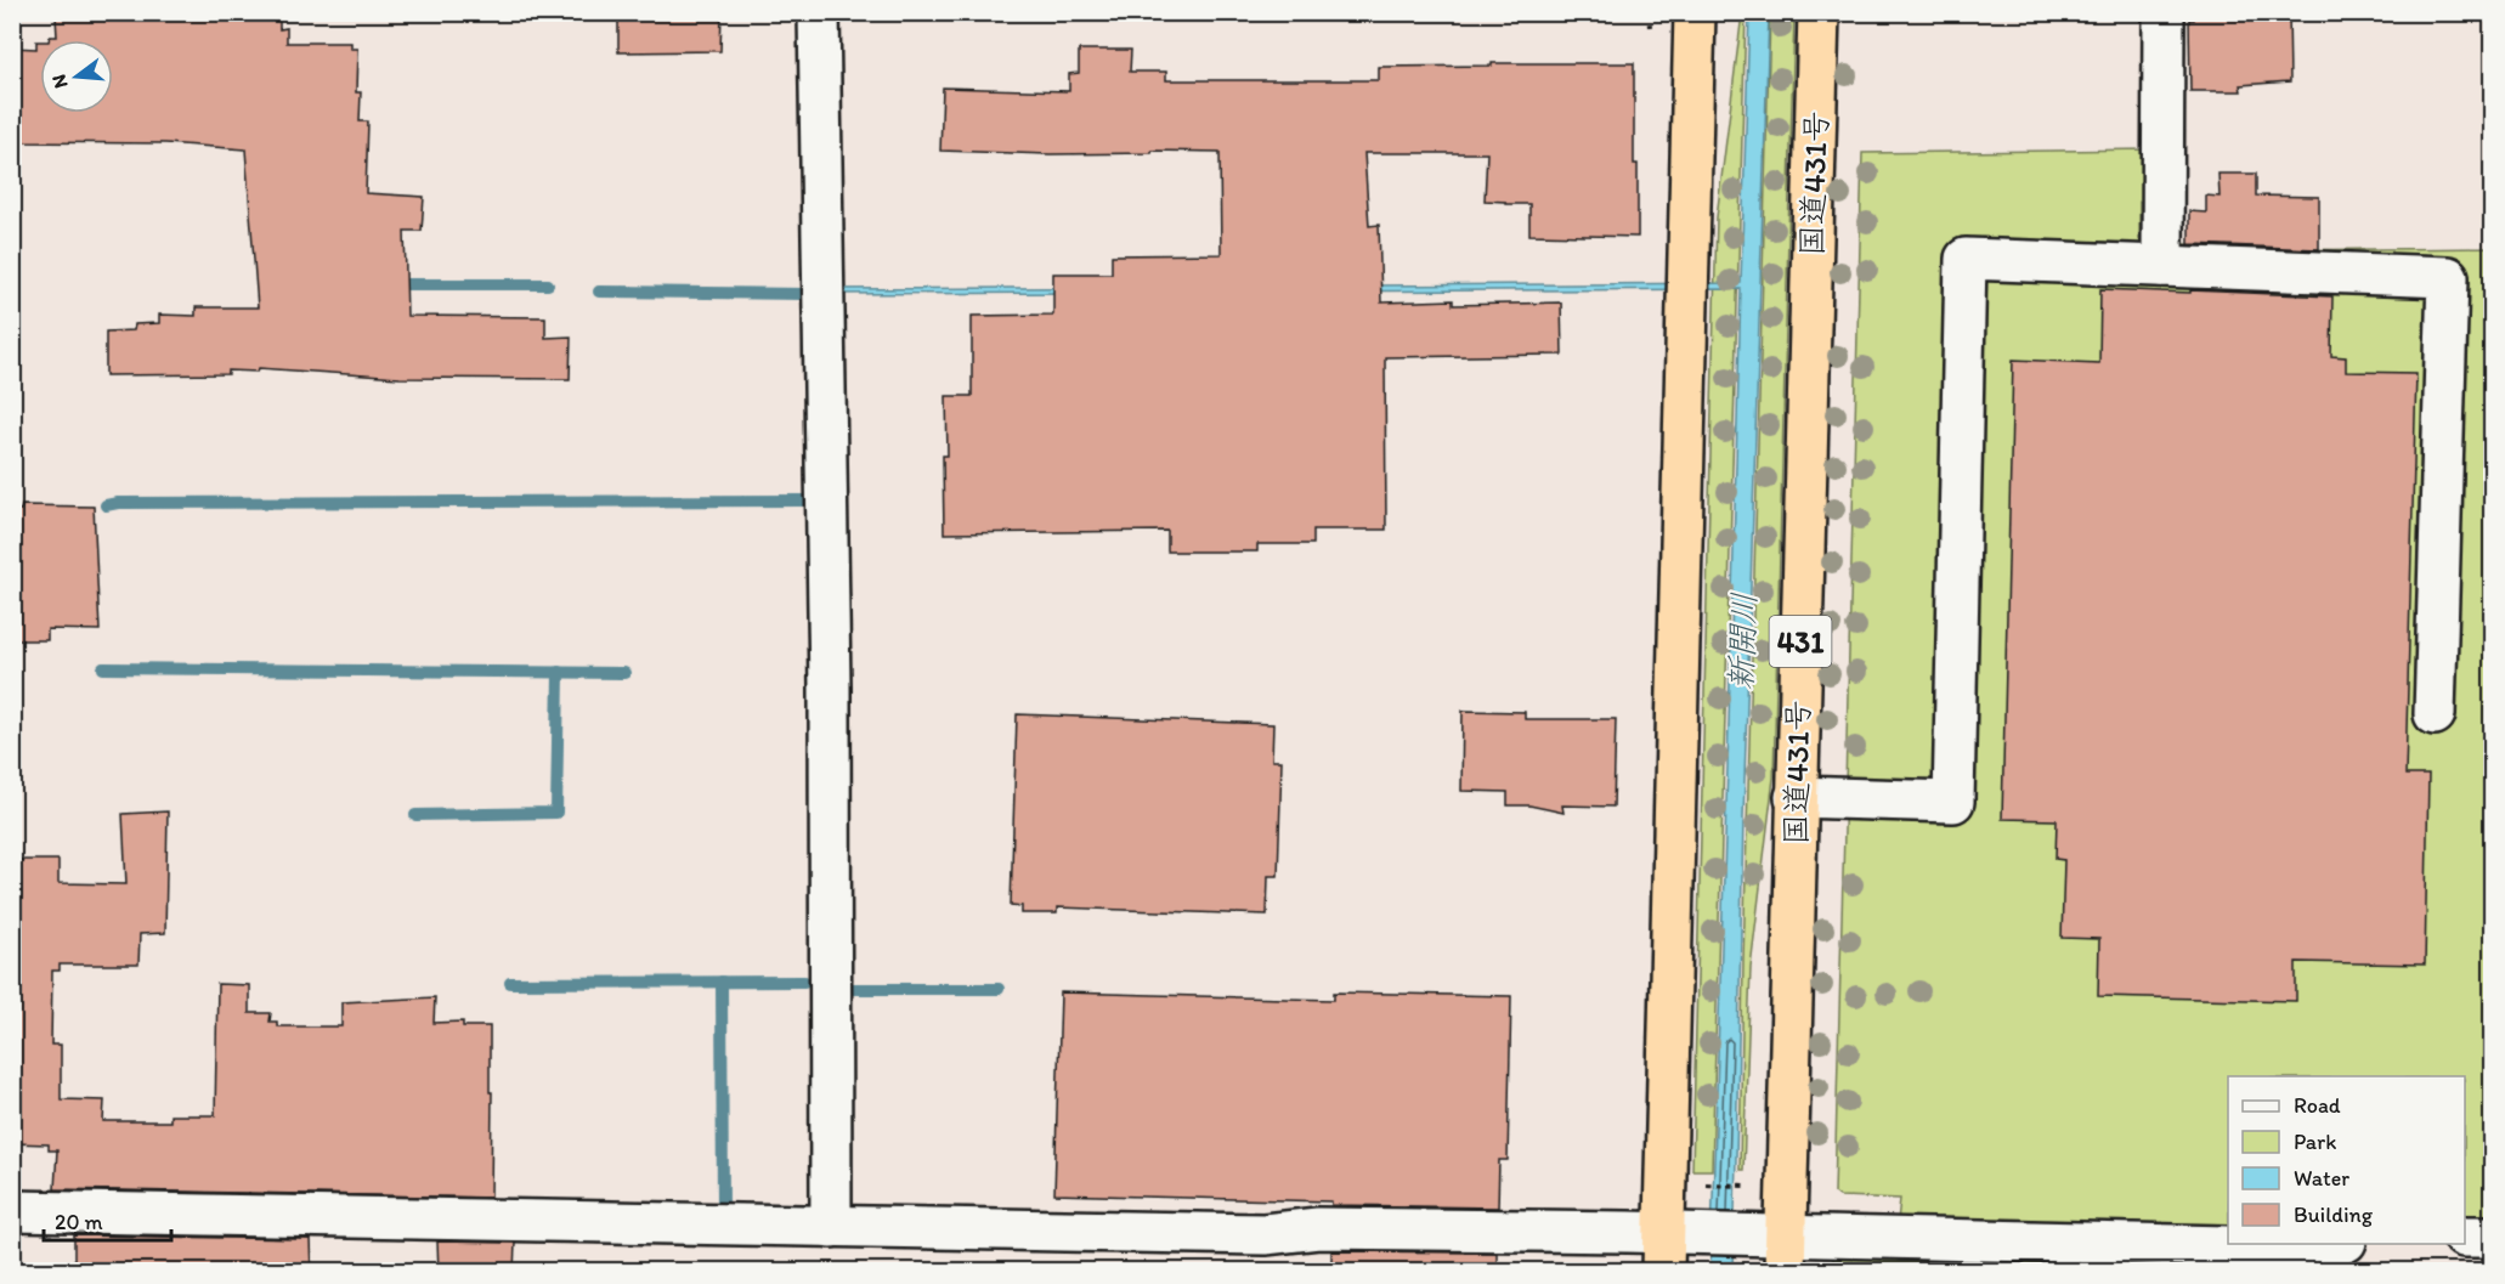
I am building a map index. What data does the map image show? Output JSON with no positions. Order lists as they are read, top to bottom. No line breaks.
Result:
{"streets":{"highway":["国道431号","431"]},"water":["新開川"],"legend":["Road","Park","Water","Building"],"scale_bar":"20 m","north":"left"}
